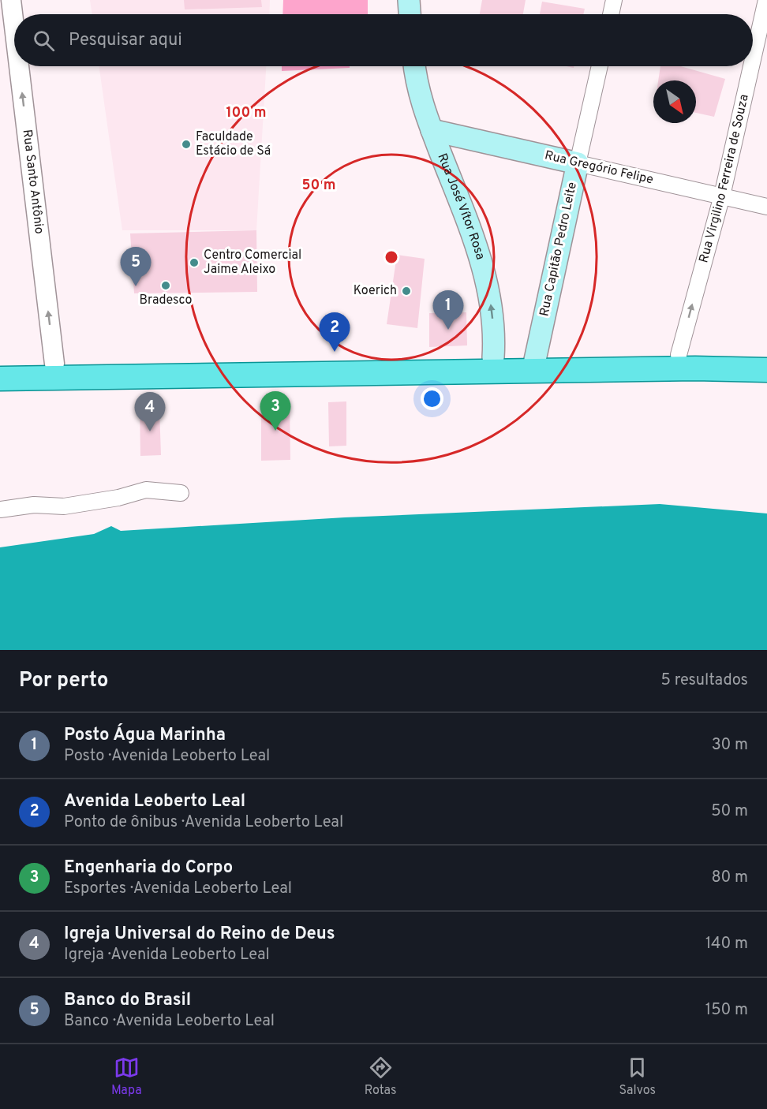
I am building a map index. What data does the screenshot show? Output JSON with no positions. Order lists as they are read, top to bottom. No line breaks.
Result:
{"streets":{"main road":["Rua Gregório Felipe","Rua José Vítor Rosa","Rua Capitão Pedro Leite"],"street":["Rua Virgilino Ferreira de Souza","Rua Santo Antônio"]},"crossings":[["Rua Gregório Felipe","Rua Virgilino Ferreira de Souza"],["Rua Gregório Felipe","Rua José Vítor Rosa"],["Rua Gregório Felipe","Rua Capitão Pedro Leite"]],"one_way":["Rua Virgilino Ferreira de Souza","Rua Santo Antônio","Rua José Vítor Rosa"],"places":["Faculdade Estácio de Sá","Centro Comercial Jaime Aleixo","Bradesco","Koerich"],"north":"bottom right","page":{"search":"Pesquisar aqui","pins":["5","1","2","3","4"],"heading":["Por perto","5 resultados"],"list":[{"mark":"1","name":"Posto Água Marinha","note":"Posto · Avenida Leoberto Leal","value":"30 m"},{"mark":"2","name":"Avenida Leoberto Leal","note":"Ponto de ônibus · Avenida Leoberto Leal","value":"50 m"},{"mark":"3","name":"Engenharia do Corpo","note":"Esportes · Avenida Leoberto Leal","value":"80 m"},{"mark":"4","name":"Igreja Universal do Reino de Deus","note":"Igreja · Avenida Leoberto Leal","value":"140 m"},{"mark":"5","name":"Banco do Brasil","note":"Banco · Avenida Leoberto Leal","value":"150 m"}],"nav":["Mapa","Rotas","Salvos"]},"rings":["100 m","50 m"]}
